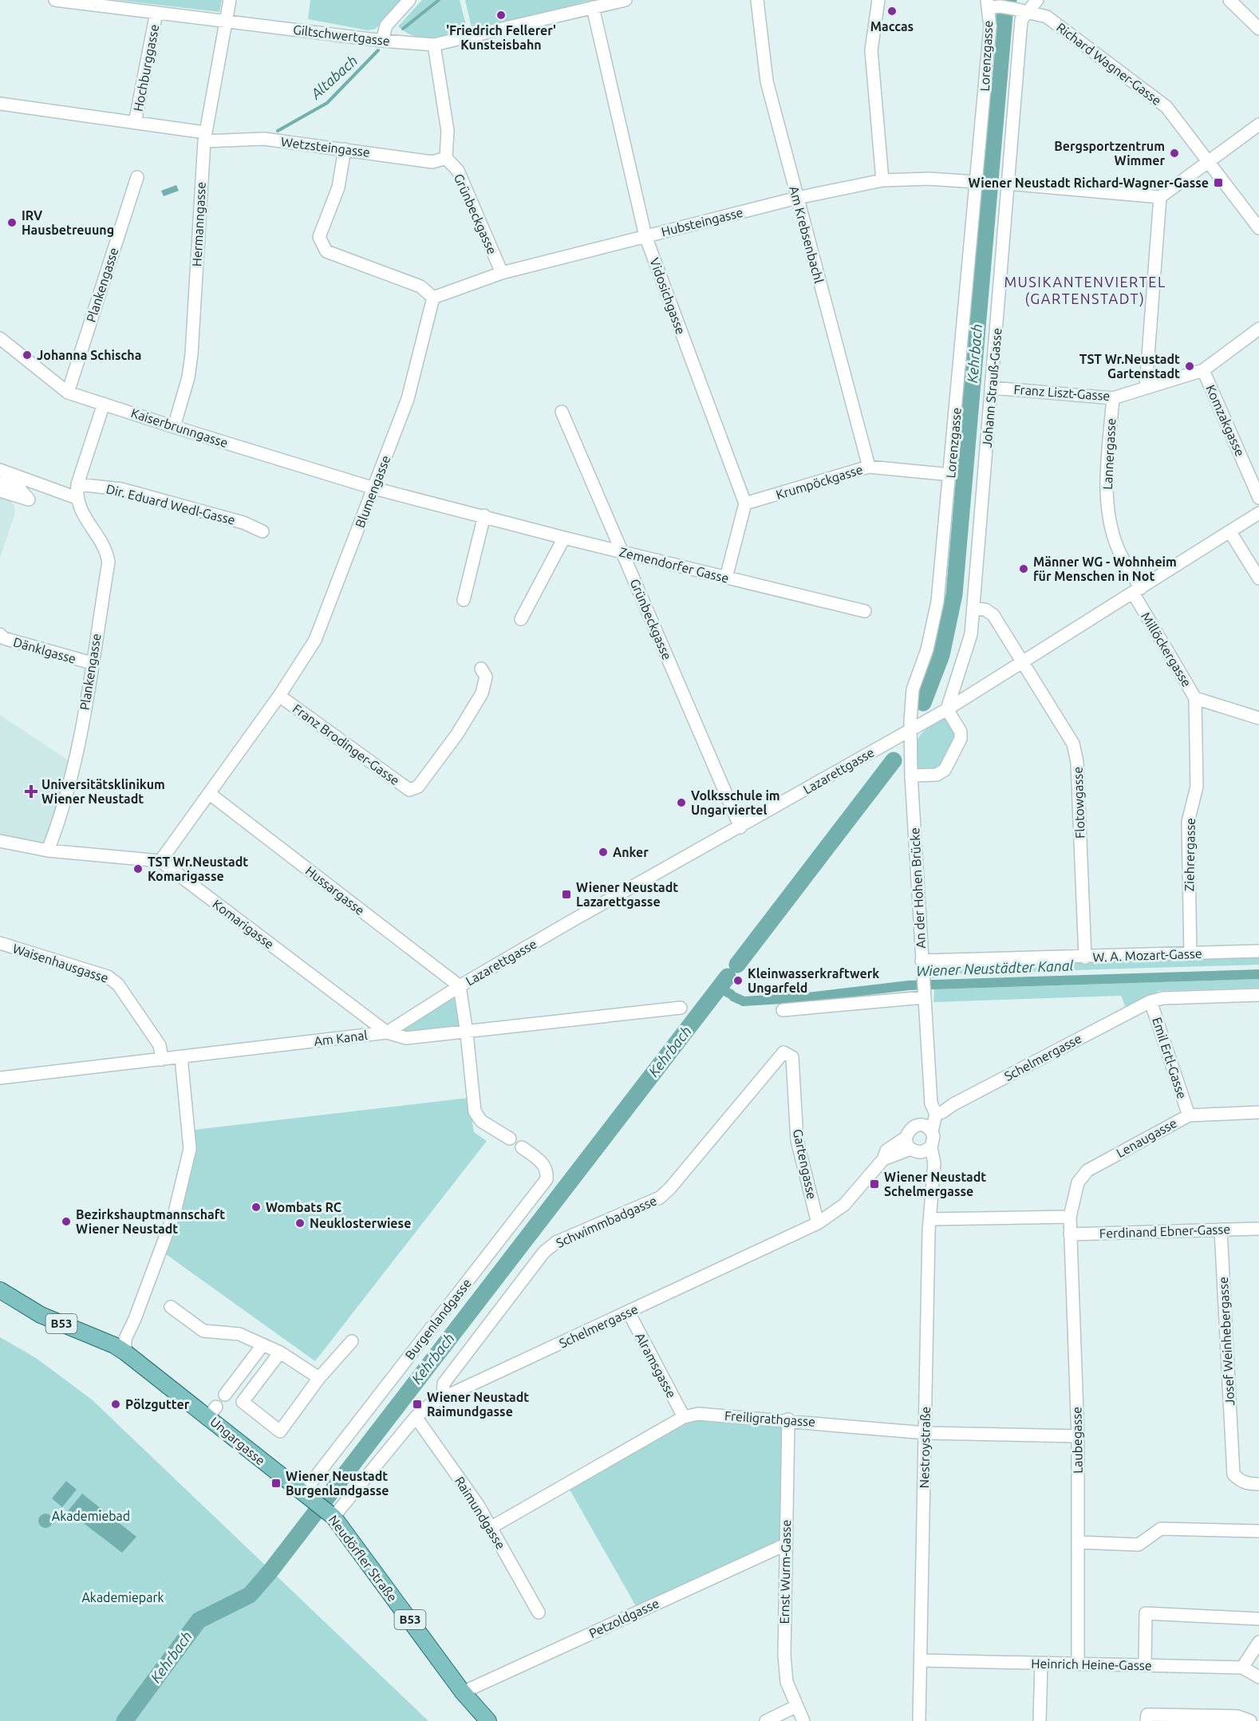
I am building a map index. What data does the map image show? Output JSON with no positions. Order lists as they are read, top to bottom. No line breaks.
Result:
{"streets":{"main road":["B53","Ungargasse","Neudörfler Straße"],"street":["Giltschwertgasse","Lorenzgasse","Richard Wagner-Gasse","Hochburggasse","Wetzsteingasse","Grünbeckgasse","Hubsteingasse","Hermanngasse","Am Krebsenbachl","Plankengasse","Vidosichgasse","Johann Strauß-Gasse","Franz Liszt-Gasse","Komzakgasse","Kaiserbrunngasse","Lannergasse","Krumpöckgasse","Blumengasse","Dir. Eduard Wedl-Gasse","Zemendorfer Gasse","Millöckergasse","Dänklgasse","Franz Brodinger-Gasse","Lazarettgasse","Flotowgasse","Ziehrergasse","An der Hohen Brücke","Hussargasse","Komarigasse","W. A. Mozart-Gasse","Waisenhausgasse","Am Kanal","Schelmergasse","Emil Ertl-Gasse","Lenaugasse","Gartengasse","Schwimmbadgasse","Ferdinand Ebner-Gasse","Burgenlandgasse","Josef Weinhebergasse","Alramsgasse","Freiligrathgasse","Laubegasse","Nestroystraße","Raimundgasse","Ernst Wurm-Gasse","Petzoldgasse","Heinrich Heine-Gasse"]},"crossings":[["Giltschwertgasse","Hochburggasse"],["Giltschwertgasse","Grünbeckgasse"],["Giltschwertgasse","Hermanngasse"],["Giltschwertgasse","Vidosichgasse"],["Lorenzgasse","Richard Wagner-Gasse"],["Lorenzgasse","Hubsteingasse"],["Lorenzgasse","Krumpöckgasse"],["Lorenzgasse","Lazarettgasse"],["Lorenzgasse","An der Hohen Brücke"],["Richard Wagner-Gasse","Johann Strauß-Gasse"],["Hochburggasse","Wetzsteingasse"],["Wetzsteingasse","Grünbeckgasse"],["Wetzsteingasse","Hermanngasse"],["Grünbeckgasse","Hubsteingasse"],["Grünbeckgasse","Zemendorfer Gasse"],["Grünbeckgasse","Lazarettgasse"],["Hubsteingasse","Am Krebsenbachl"],["Hubsteingasse","Vidosichgasse"],["Hubsteingasse","Blumengasse"],["Hermanngasse","Kaiserbrunngasse"],["Am Krebsenbachl","Krumpöckgasse"],["Plankengasse","Kaiserbrunngasse"],["Plankengasse","Dir. Eduard Wedl-Gasse"],["Plankengasse","Dänklgasse"],["Vidosichgasse","Krumpöckgasse"],["Johann Strauß-Gasse","Franz Liszt-Gasse"],["Johann Strauß-Gasse","Lazarettgasse"],["Franz Liszt-Gasse","Komzakgasse"],["Franz Liszt-Gasse","Lannergasse"],["Kaiserbrunngasse","Blumengasse"],["Kaiserbrunngasse","Zemendorfer Gasse"],["Lannergasse","Millöckergasse"],["Lannergasse","Lazarettgasse"],["Blumengasse","Zemendorfer Gasse"],["Blumengasse","Franz Brodinger-Gasse"],["Blumengasse","Hussargasse"],["Blumengasse","Komarigasse"],["Millöckergasse","Lazarettgasse"],["Millöckergasse","Ziehrergasse"],["Lazarettgasse","Flotowgasse"],["Lazarettgasse","An der Hohen Brücke"],["Lazarettgasse","Hussargasse"],["Lazarettgasse","Komarigasse"],["Lazarettgasse","Am Kanal"],["Flotowgasse","W. A. Mozart-Gasse"],["Ziehrergasse","W. A. Mozart-Gasse"],["An der Hohen Brücke","W. A. Mozart-Gasse"],["An der Hohen Brücke","Schelmergasse"],["An der Hohen Brücke","Nestroystraße"],["Komarigasse","Am Kanal"],["Waisenhausgasse","Am Kanal"],["Schelmergasse","Emil Ertl-Gasse"],["Schelmergasse","Gartengasse"],["Schelmergasse","Schwimmbadgasse"],["Schelmergasse","Alramsgasse"],["Schelmergasse","Ungargasse"],["Schelmergasse","Nestroystraße"],["Schelmergasse","Raimundgasse"],["Schelmergasse","Neudörfler Straße"],["Emil Ertl-Gasse","Lenaugasse"],["Lenaugasse","Laubegasse"],["Gartengasse","Schwimmbadgasse"],["Ferdinand Ebner-Gasse","Josef Weinhebergasse"],["Ferdinand Ebner-Gasse","Laubegasse"],["Burgenlandgasse","Ungargasse"],["Alramsgasse","Freiligrathgasse"],["Freiligrathgasse","Laubegasse"],["Freiligrathgasse","Nestroystraße"],["Freiligrathgasse","Raimundgasse"],["Freiligrathgasse","Ernst Wurm-Gasse"],["Laubegasse","Heinrich Heine-Gasse"],["Ungargasse","Neudörfler Straße"],["Nestroystraße","Heinrich Heine-Gasse"],["Neudörfler Straße","Petzoldgasse"],["Ernst Wurm-Gasse","Petzoldgasse"]],"districts":["MUSIKANTENVIERTEL (GARTENSTADT)"],"water":["Altabach","Kehrbach","Wiener Neustädter Kanal"],"parks":["Akademiebad","Akademiepark"],"places":{"other":["Maccas","'Friedrich Fellerer' Kunsteisbahn","Bergsportzentrum Wimmer","IRV Hausbetreuung","Johanna Schischa","TST Wr.Neustadt Gartenstadt","Männer WG - Wohnheim für Menschen in Not","Volksschule im Ungarviertel","Anker","TST Wr.Neustadt Komarigasse","Kleinwasserkraftwerk Ungarfeld","Wombats RC","Bezirkshauptmannschaft Wiener Neustadt","Neuklosterwiese","Pölzgutter"],"transit":["Wiener Neustadt Richard-Wagner-Gasse","Wiener Neustadt Lazarettgasse","Wiener Neustadt Schelmergasse","Wiener Neustadt Raimundgasse","Wiener Neustadt Burgenlandgasse"],"health":["Universitätsklinikum Wiener Neustadt"]}}
